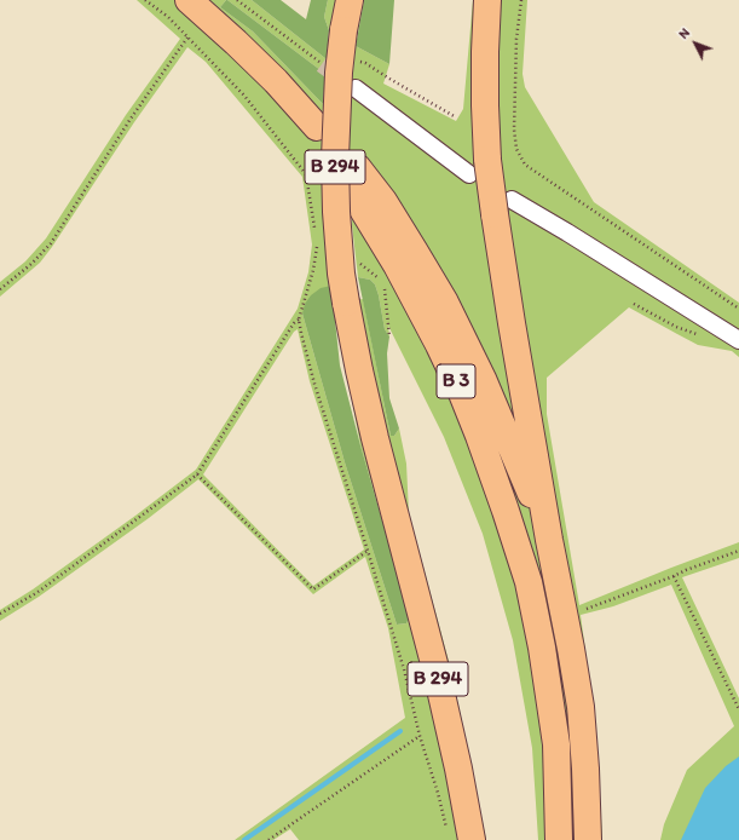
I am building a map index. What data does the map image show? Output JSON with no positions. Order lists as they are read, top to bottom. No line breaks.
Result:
{"streets":{"highway":["B 294","B 3"]},"north":"top left"}
